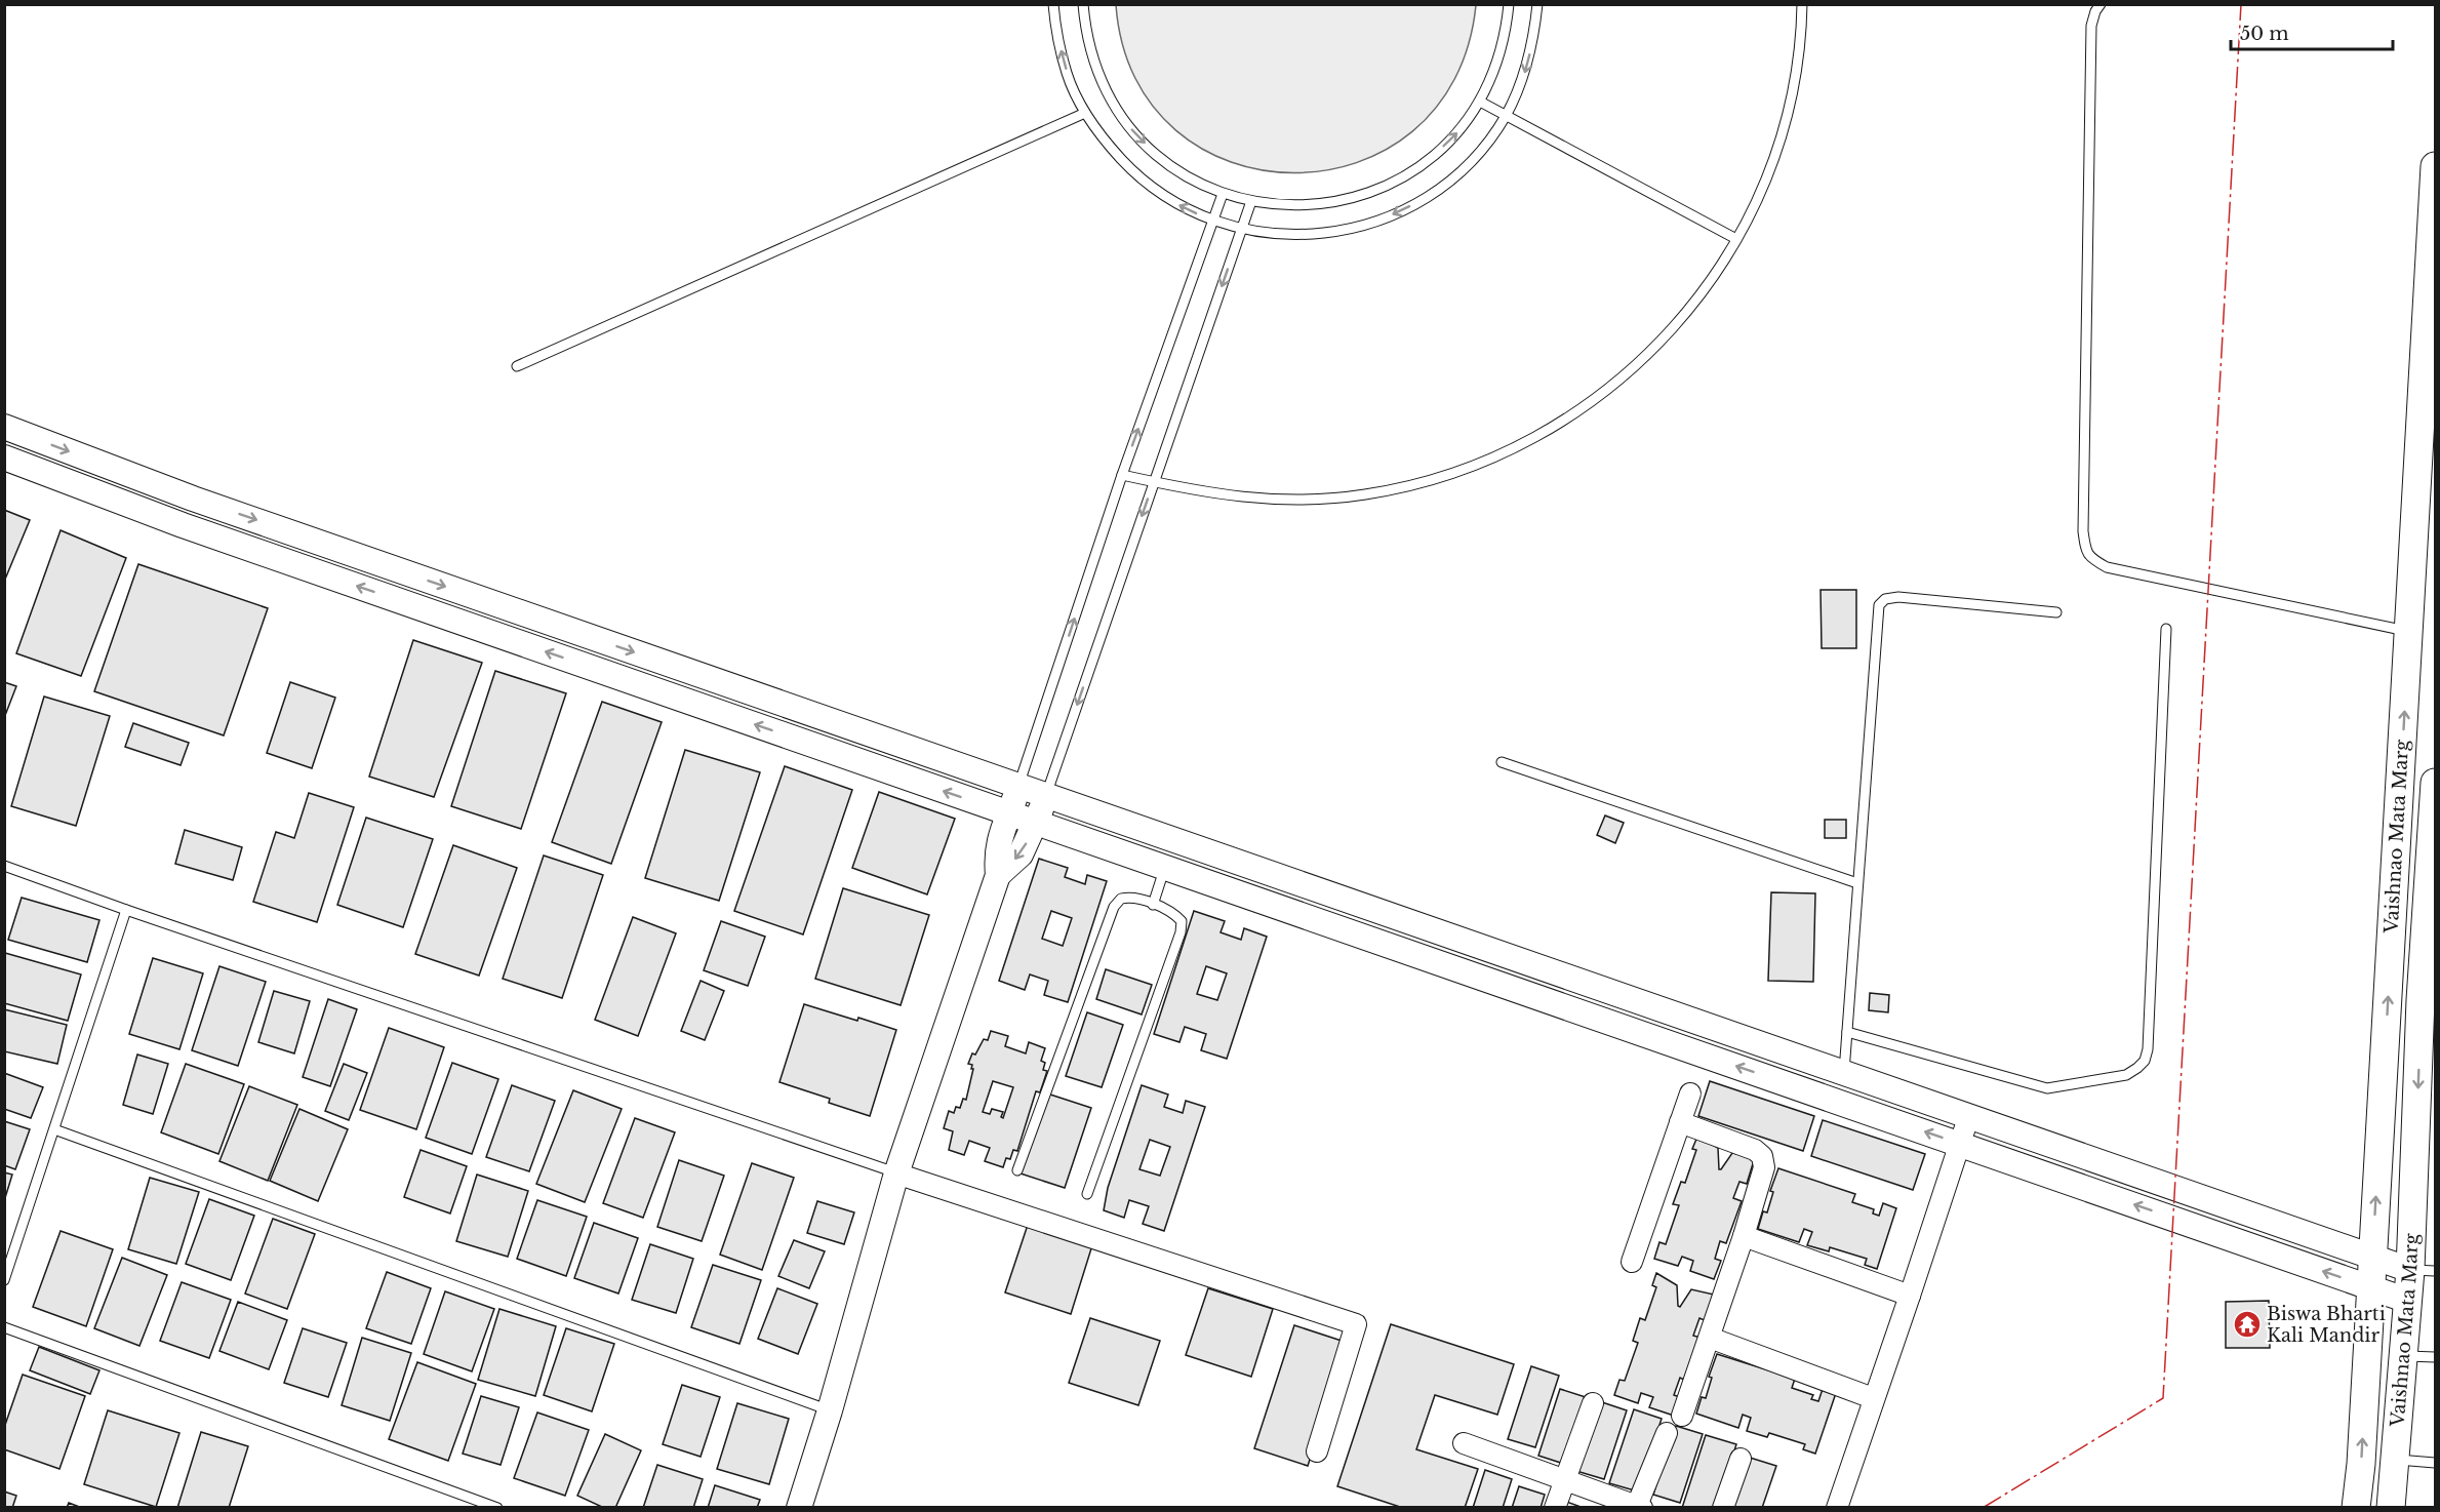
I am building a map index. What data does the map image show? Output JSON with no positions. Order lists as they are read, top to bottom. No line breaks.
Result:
{"streets":{"main road":["Vaishnao Mata Marg"]},"places":{"temple":["Biswa Bharti Kali Mandir"]},"scale_bar":"50 m"}
